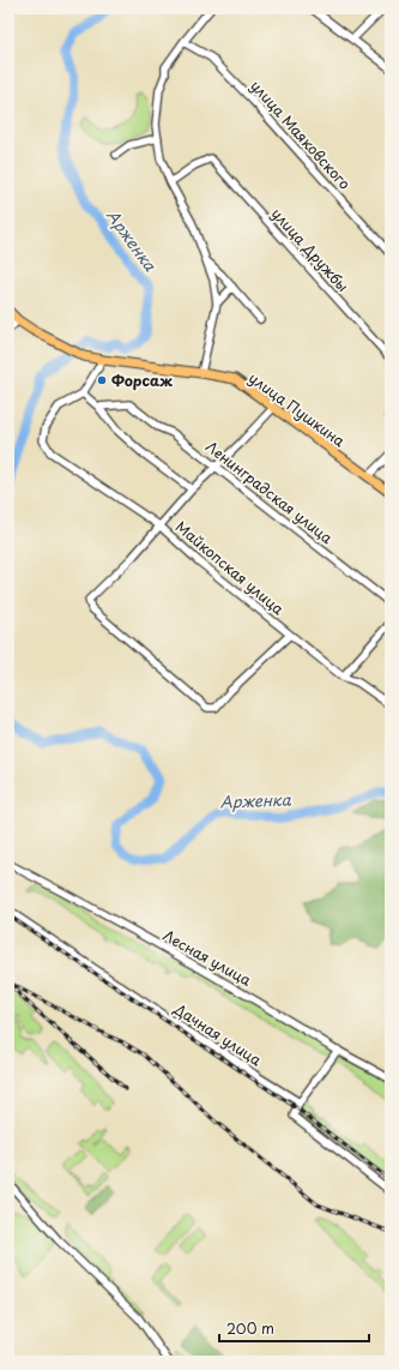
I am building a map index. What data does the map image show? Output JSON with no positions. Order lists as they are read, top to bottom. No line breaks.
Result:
{"streets":{"main road":["улица Пушкина"],"street":["улица Маяковского","улица Дружбы","Ленинградская улица","Майкопская улица","Лесная улица","Дачная улица"]},"water":["Арженка"],"places":["Форсаж"],"scale_bar":"200 m"}
